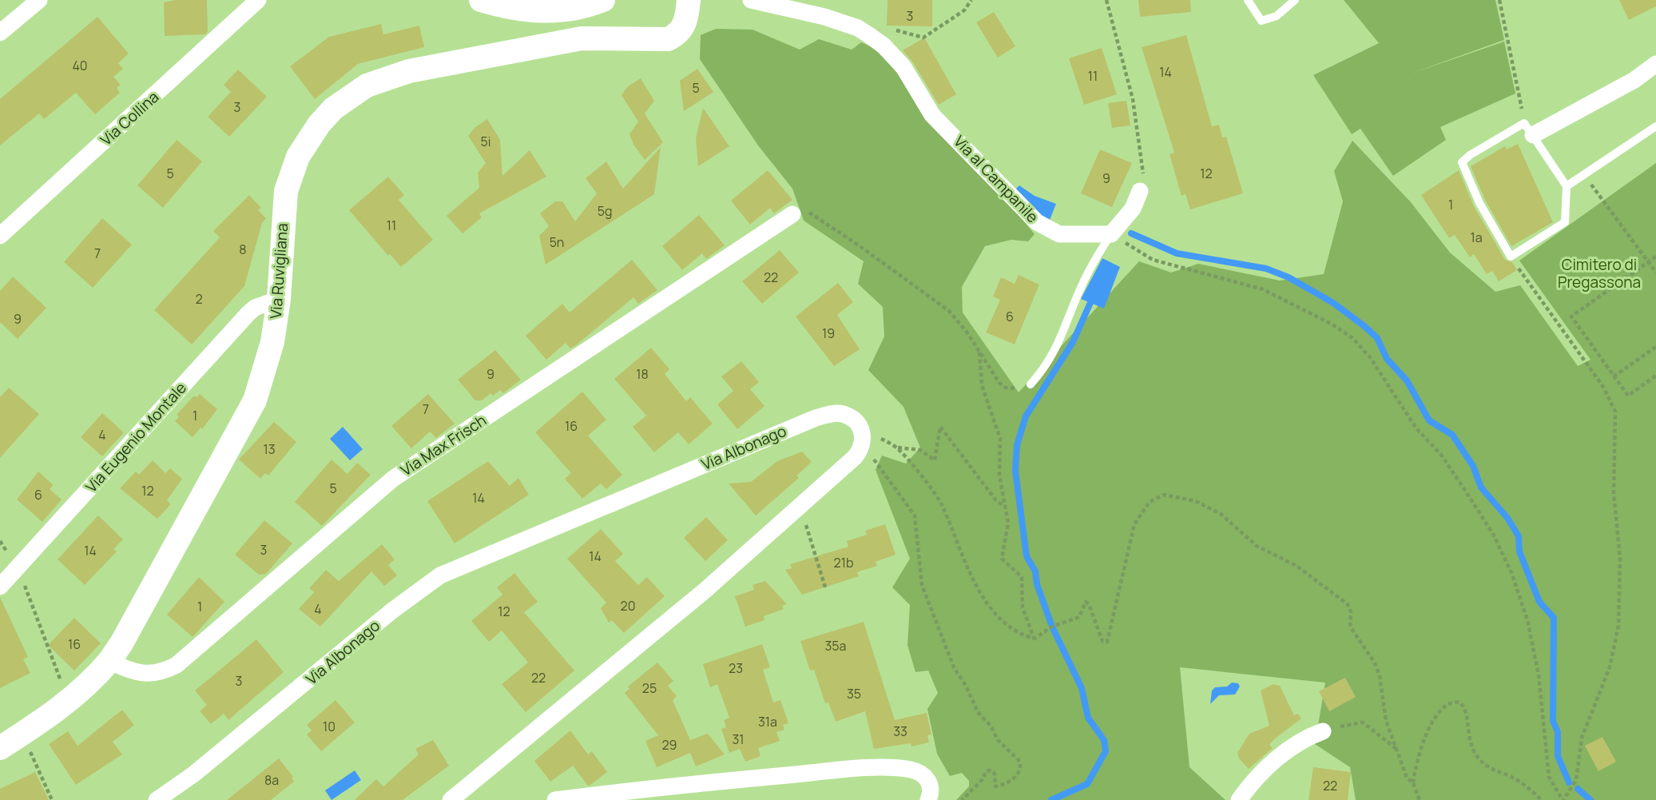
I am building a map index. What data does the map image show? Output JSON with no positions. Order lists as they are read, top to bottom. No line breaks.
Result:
{"streets":{"main road":["Via Ruvigliana"],"street":["Via Collina","Via al Campanile","Via Eugenio Montale","Via Max Frisch","Via Albonago"]},"crossings":[["Via Ruvigliana","Via Eugenio Montale"],["Via Ruvigliana","Via Max Frisch"]],"parks":["Cimitero di Pregassona"],"house_numbers":["3","40","14","11","5","3","5i","5","12","9","1","5g","11","1a","5n","8","7","22","2","6","9","19","9","18","7","1","16","4","13","5","12","6","14","3","14","14","21b","20","1","4","12","16","35a","23","22","3","25","35","31a","10","33","31","29","8a","22"]}
